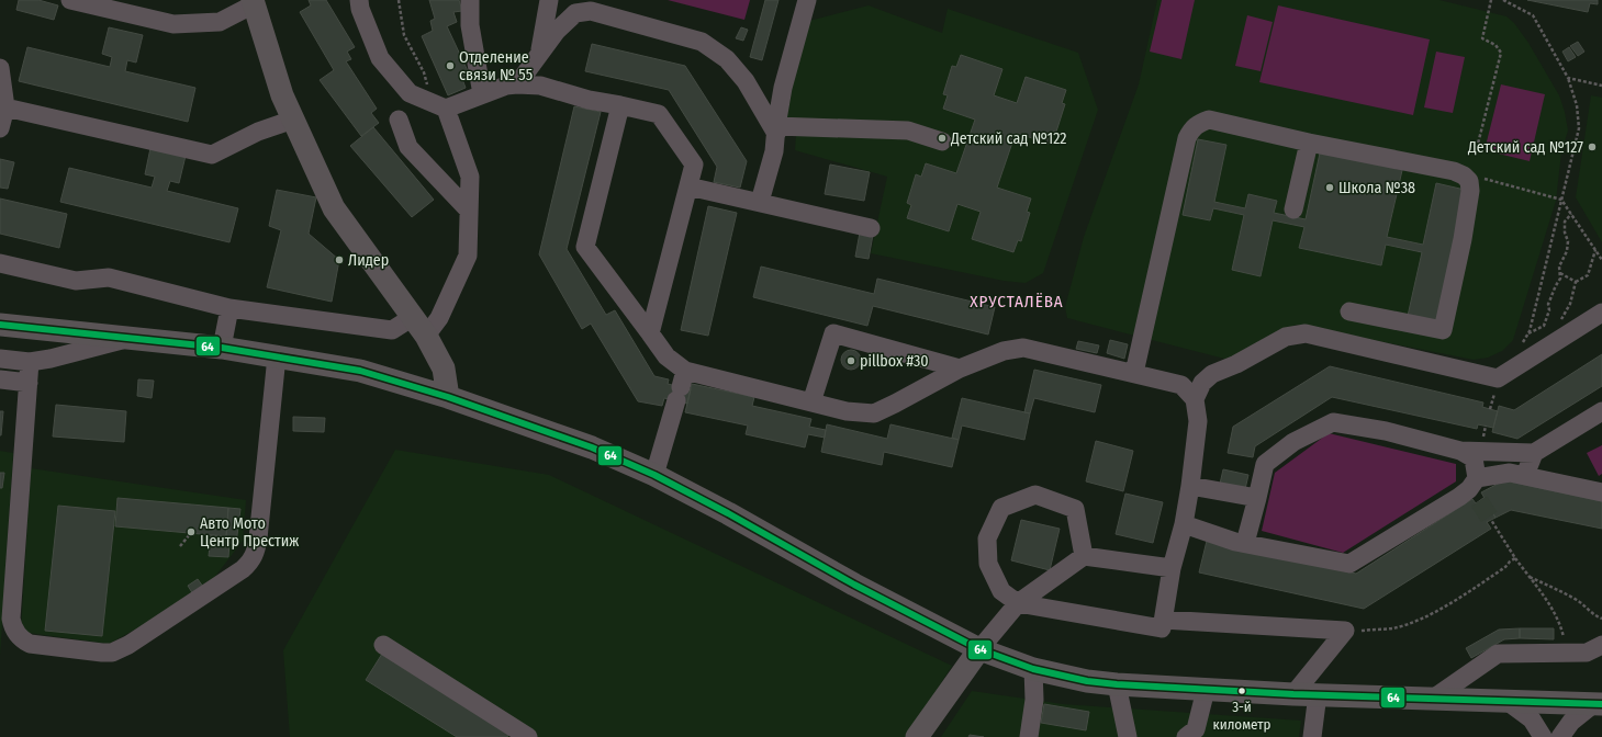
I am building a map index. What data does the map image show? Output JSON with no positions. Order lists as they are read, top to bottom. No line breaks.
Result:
{"districts":["ХРУСТАЛЁВА"],"places":["Отделение связи № 55","Детский сад №122","Детский сад №127","Школа №38","Лидер","pillbox #30","Авто Мото Центр Престиж","3-й километр"],"lines":["transit line 64"]}
